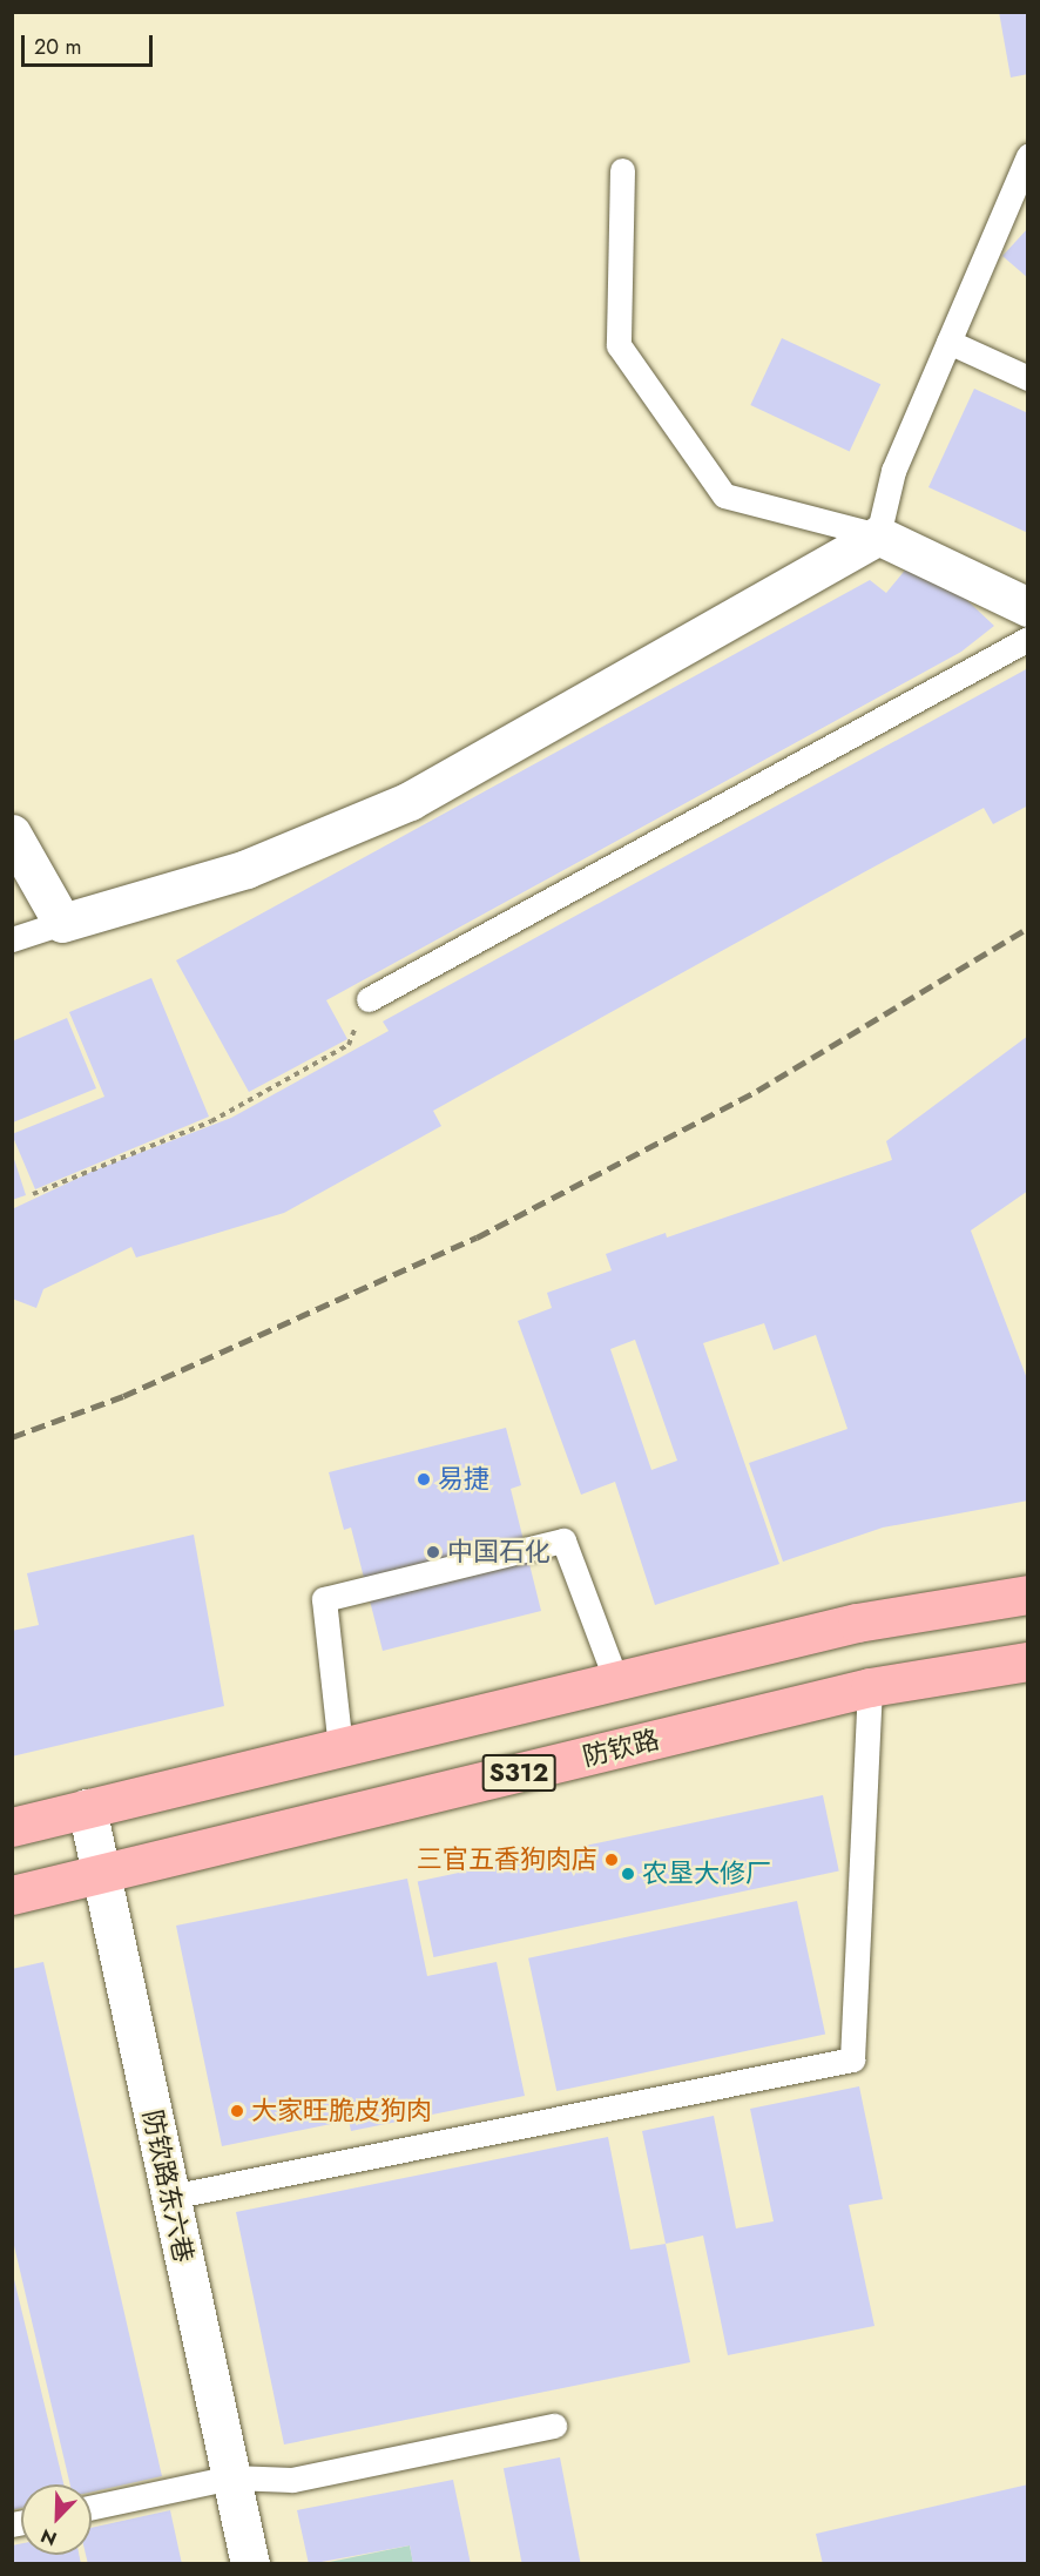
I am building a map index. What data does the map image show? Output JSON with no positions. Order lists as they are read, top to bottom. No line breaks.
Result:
{"streets":{"main road":["防钦路","S312"],"street":["防钦路东六巷"]},"crossings":[["防钦路","防钦路东六巷"],["S312","防钦路东六巷"]],"places":["易捷","中国石化","三官五香狗肉店","农垦大修厂","大家旺脆皮狗肉"],"scale_bar":"20 m","north":"bottom left"}
